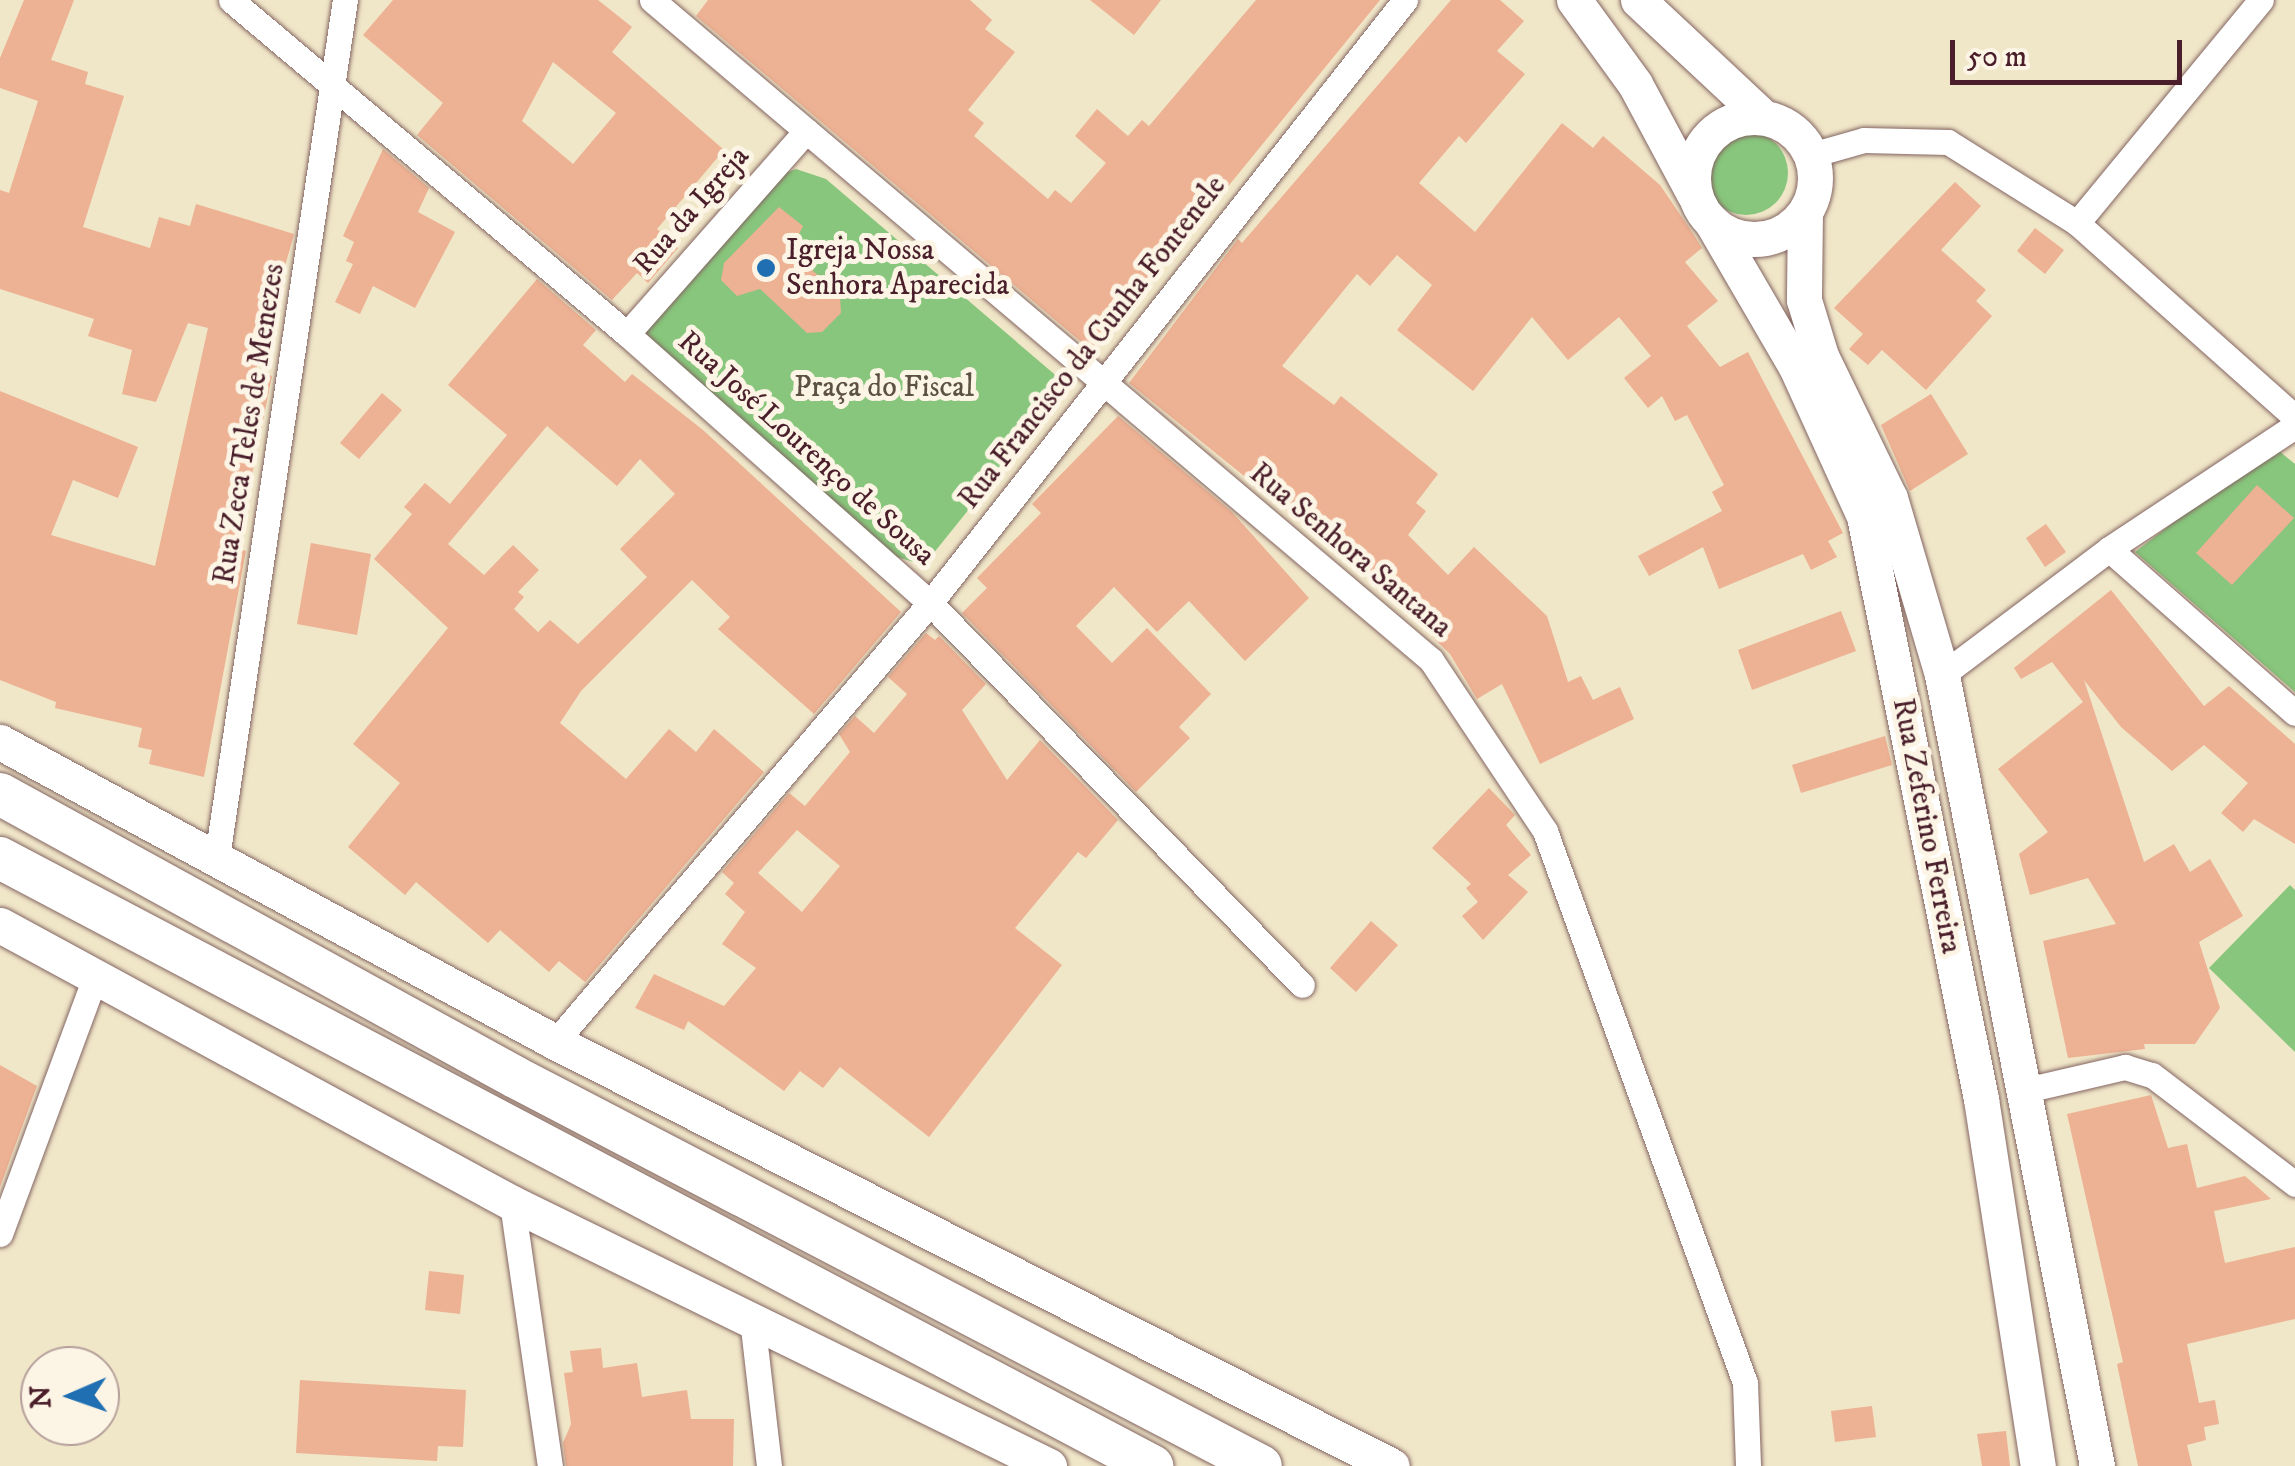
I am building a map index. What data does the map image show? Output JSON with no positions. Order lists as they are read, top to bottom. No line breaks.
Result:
{"streets":{"main road":["Rua Zeferino Ferreira"],"street":["Rua da Igreja","Rua Francisco da Cunha Fontenele","Rua Zeca Teles de Menezes","Rua José Lourenço de Sousa","Rua Senhora Santana"]},"crossings":[["Rua da Igreja","Rua José Lourenço de Sousa"],["Rua da Igreja","Rua Senhora Santana"],["Rua Francisco da Cunha Fontenele","Rua José Lourenço de Sousa"],["Rua Francisco da Cunha Fontenele","Rua Senhora Santana"],["Rua Zeca Teles de Menezes","Rua José Lourenço de Sousa"]],"parks":["Praça do Fiscal"],"places":["Igreja Nossa Senhora Aparecida"],"scale_bar":"50 m","north":"left"}
